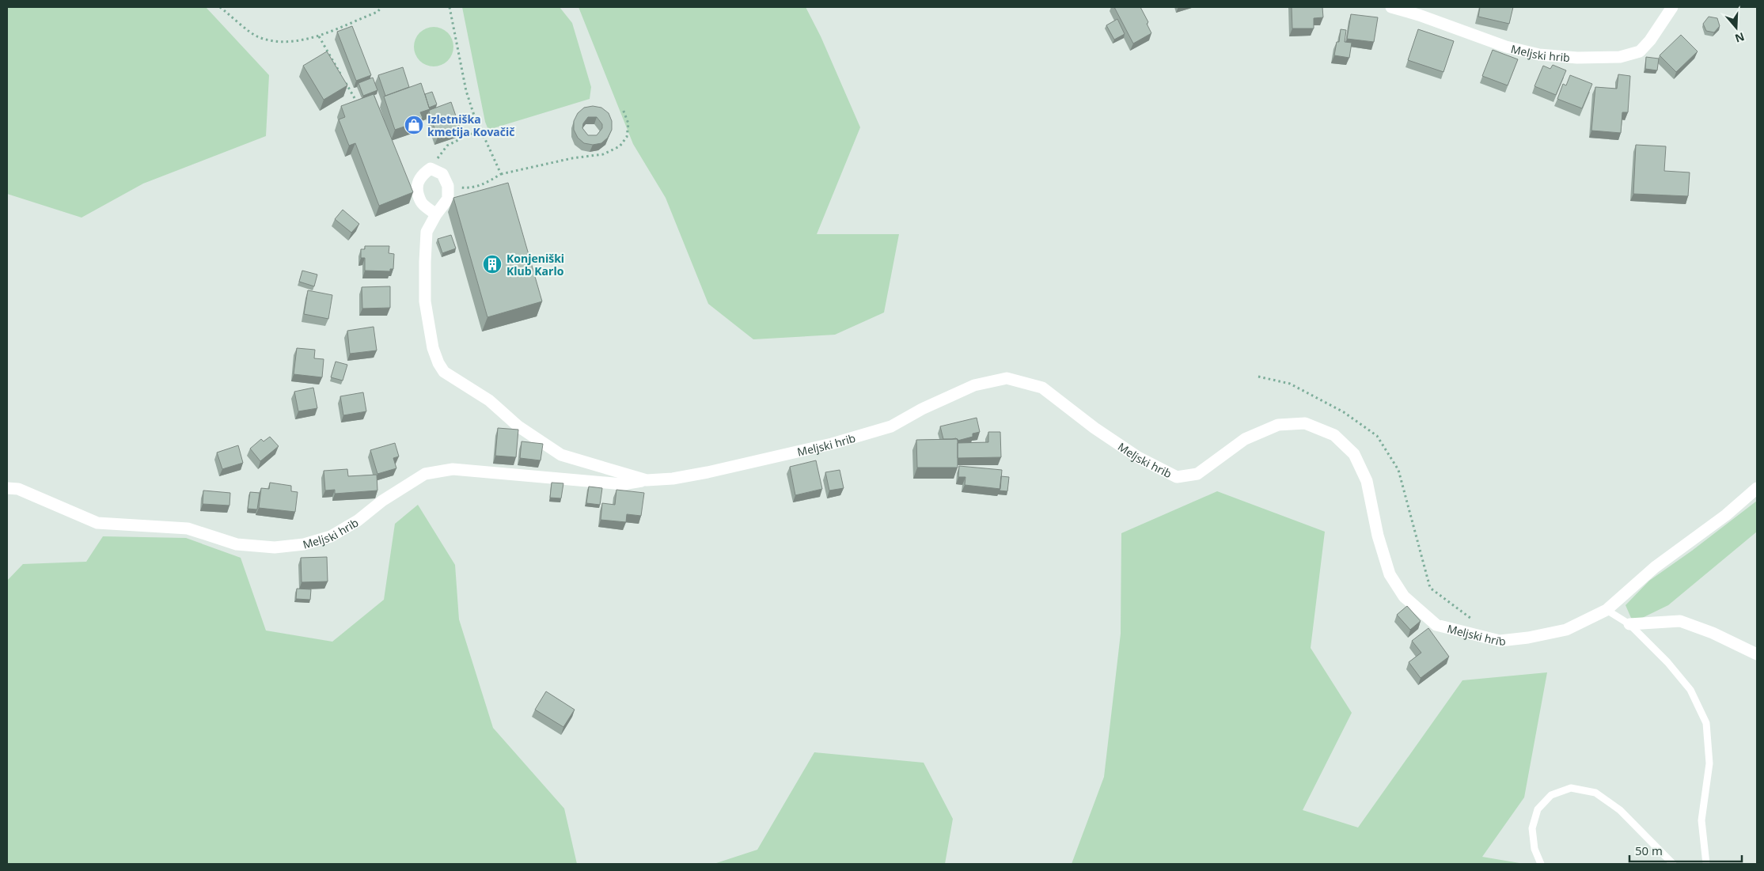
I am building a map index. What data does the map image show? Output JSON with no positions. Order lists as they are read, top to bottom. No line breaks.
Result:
{"streets":{"street":["Meljski hrib"]},"places":{"shop":["Izletniška kmetija Kovačič"],"building":["Konjeniški Klub Karlo"]},"scale_bar":"50 m","north":"bottom"}
